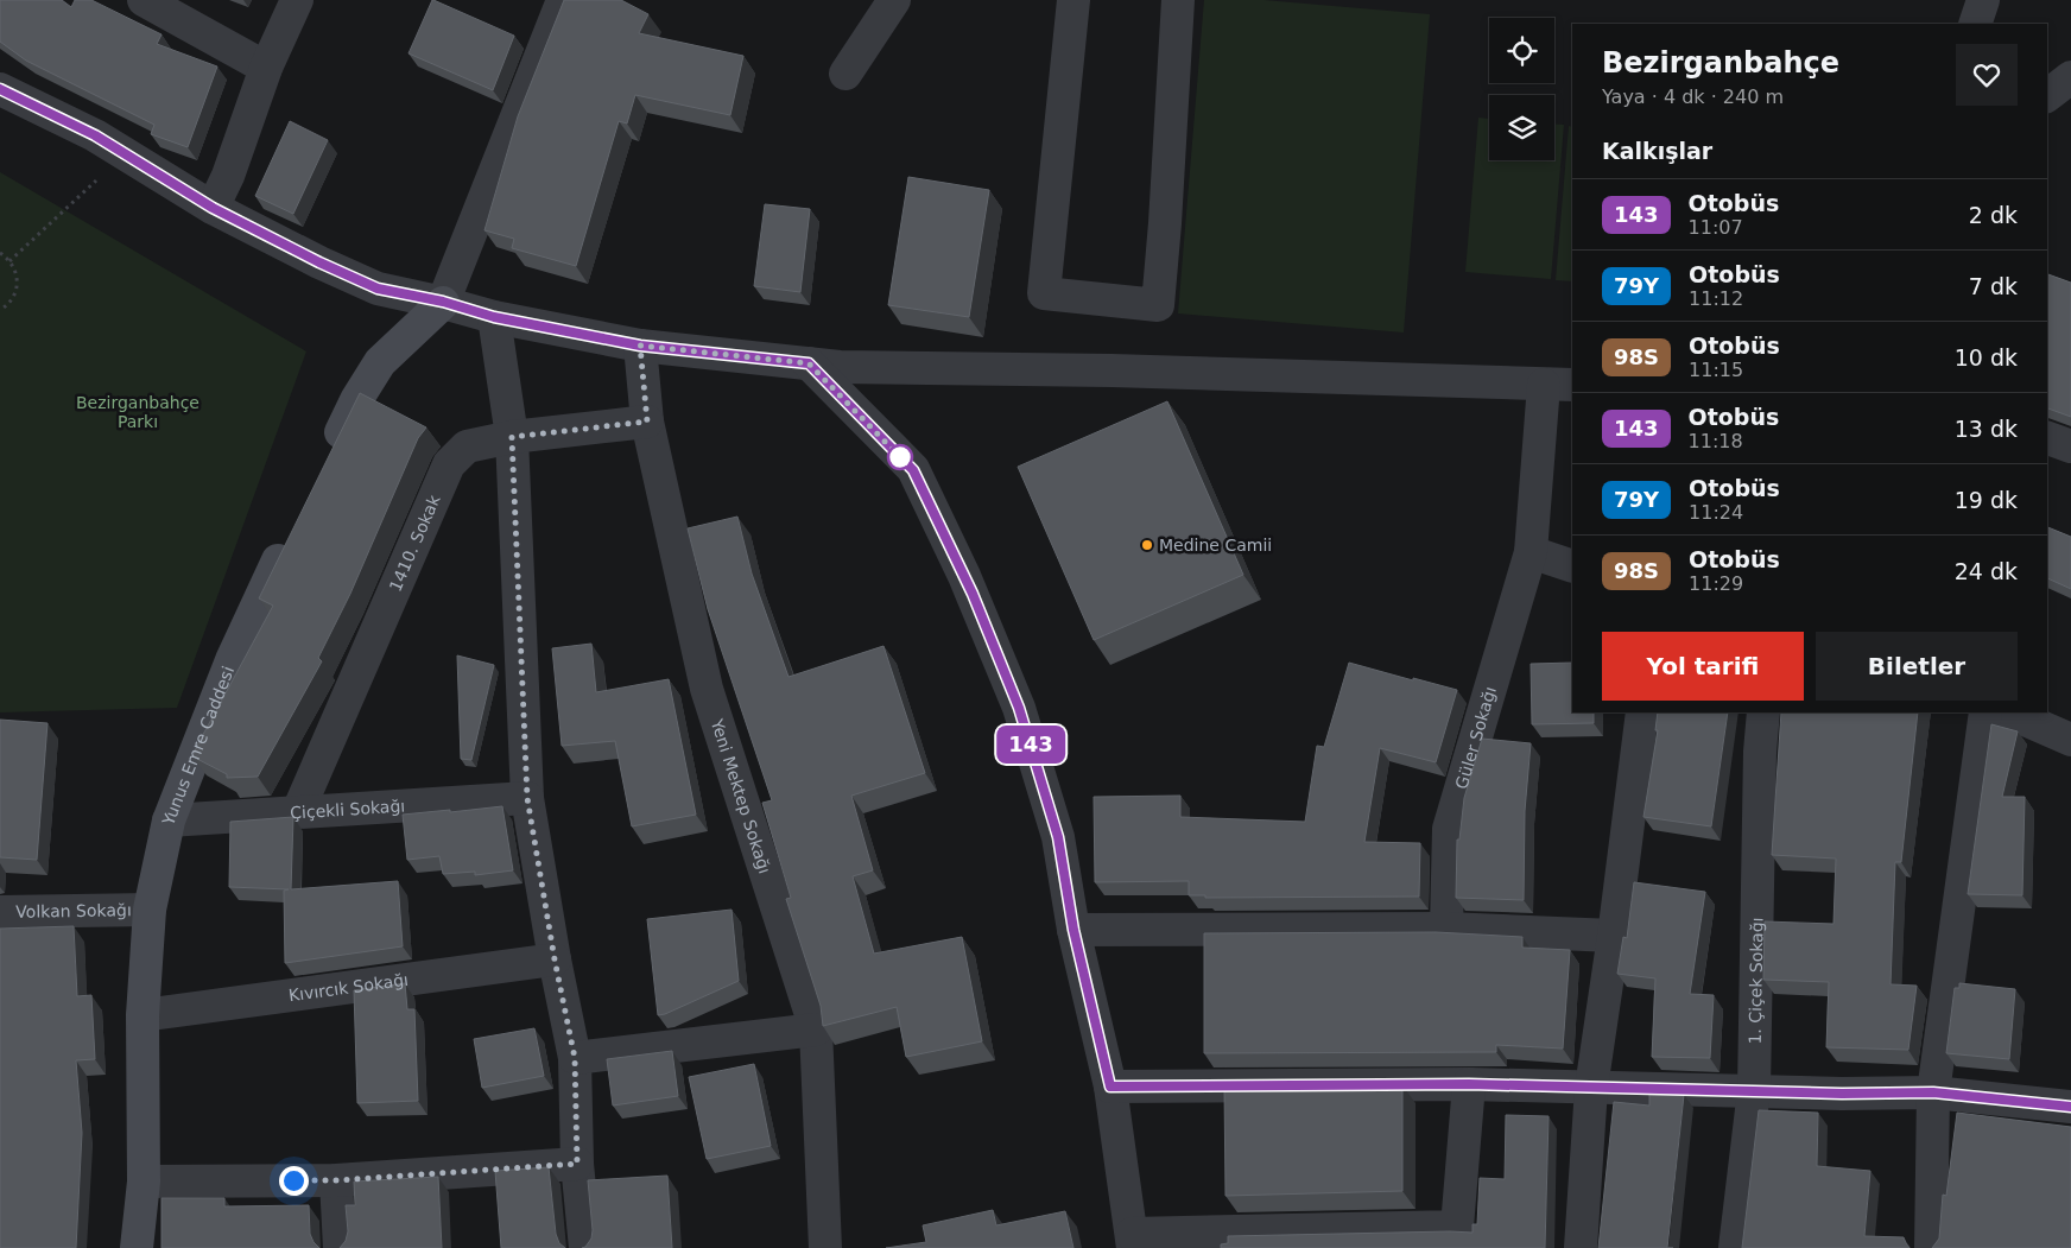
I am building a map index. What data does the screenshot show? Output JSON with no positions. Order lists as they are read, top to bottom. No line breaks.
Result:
{"streets":{"street":["1410. Sokak","Güler Sokağı","Yunus Emre Caddesi","Yeni Mektep Sokağı","Çiçekli Sokağı","Volkan Sokağı","1. Çiçek Sokağı","Kıvırcık Sokağı"]},"crossings":[["1410. Sokak","Yeni Mektep Sokağı"],["1410. Sokak","Çiçekli Sokağı"],["Yunus Emre Caddesi","Çiçekli Sokağı"],["Yunus Emre Caddesi","Volkan Sokağı"],["Yunus Emre Caddesi","Kıvırcık Sokağı"]],"parks":["Bezirganbahçe Parkı"],"places":["Medine Camii"],"lines":["bus line 143"],"page":{"on_map":"143","heading":[["Bezirganbahçe","Yaya · 4 dk · 240 m"],"Kalkışlar"],"list":[{"mark":"143","name":"Otobüs","note":"11:07","value":"2 dk"},{"mark":"79Y","name":"Otobüs","note":"11:12","value":"7 dk"},{"mark":"98S","name":"Otobüs","note":"11:15","value":"10 dk"},{"mark":"143","name":"Otobüs","note":"11:18","value":"13 dk"},{"mark":"79Y","name":"Otobüs","note":"11:24","value":"19 dk"},{"mark":"98S","name":"Otobüs","note":"11:29","value":"24 dk"}],"buttons":["Yol tarifi","Biletler"]}}
